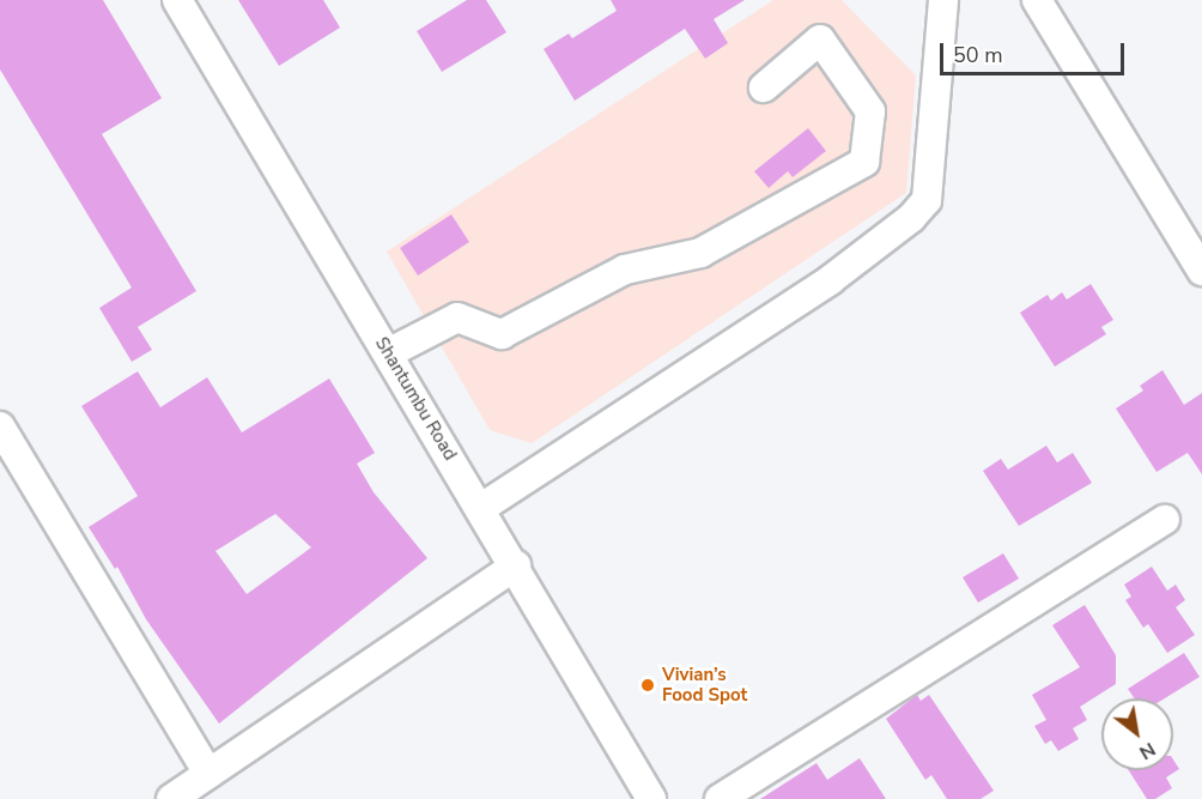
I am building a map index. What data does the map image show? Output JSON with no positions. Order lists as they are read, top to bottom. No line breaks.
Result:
{"streets":{"street":["Shantumbu Road"]},"places":["Vivian’s Food Spot"],"scale_bar":"50 m","north":"bottom right"}
